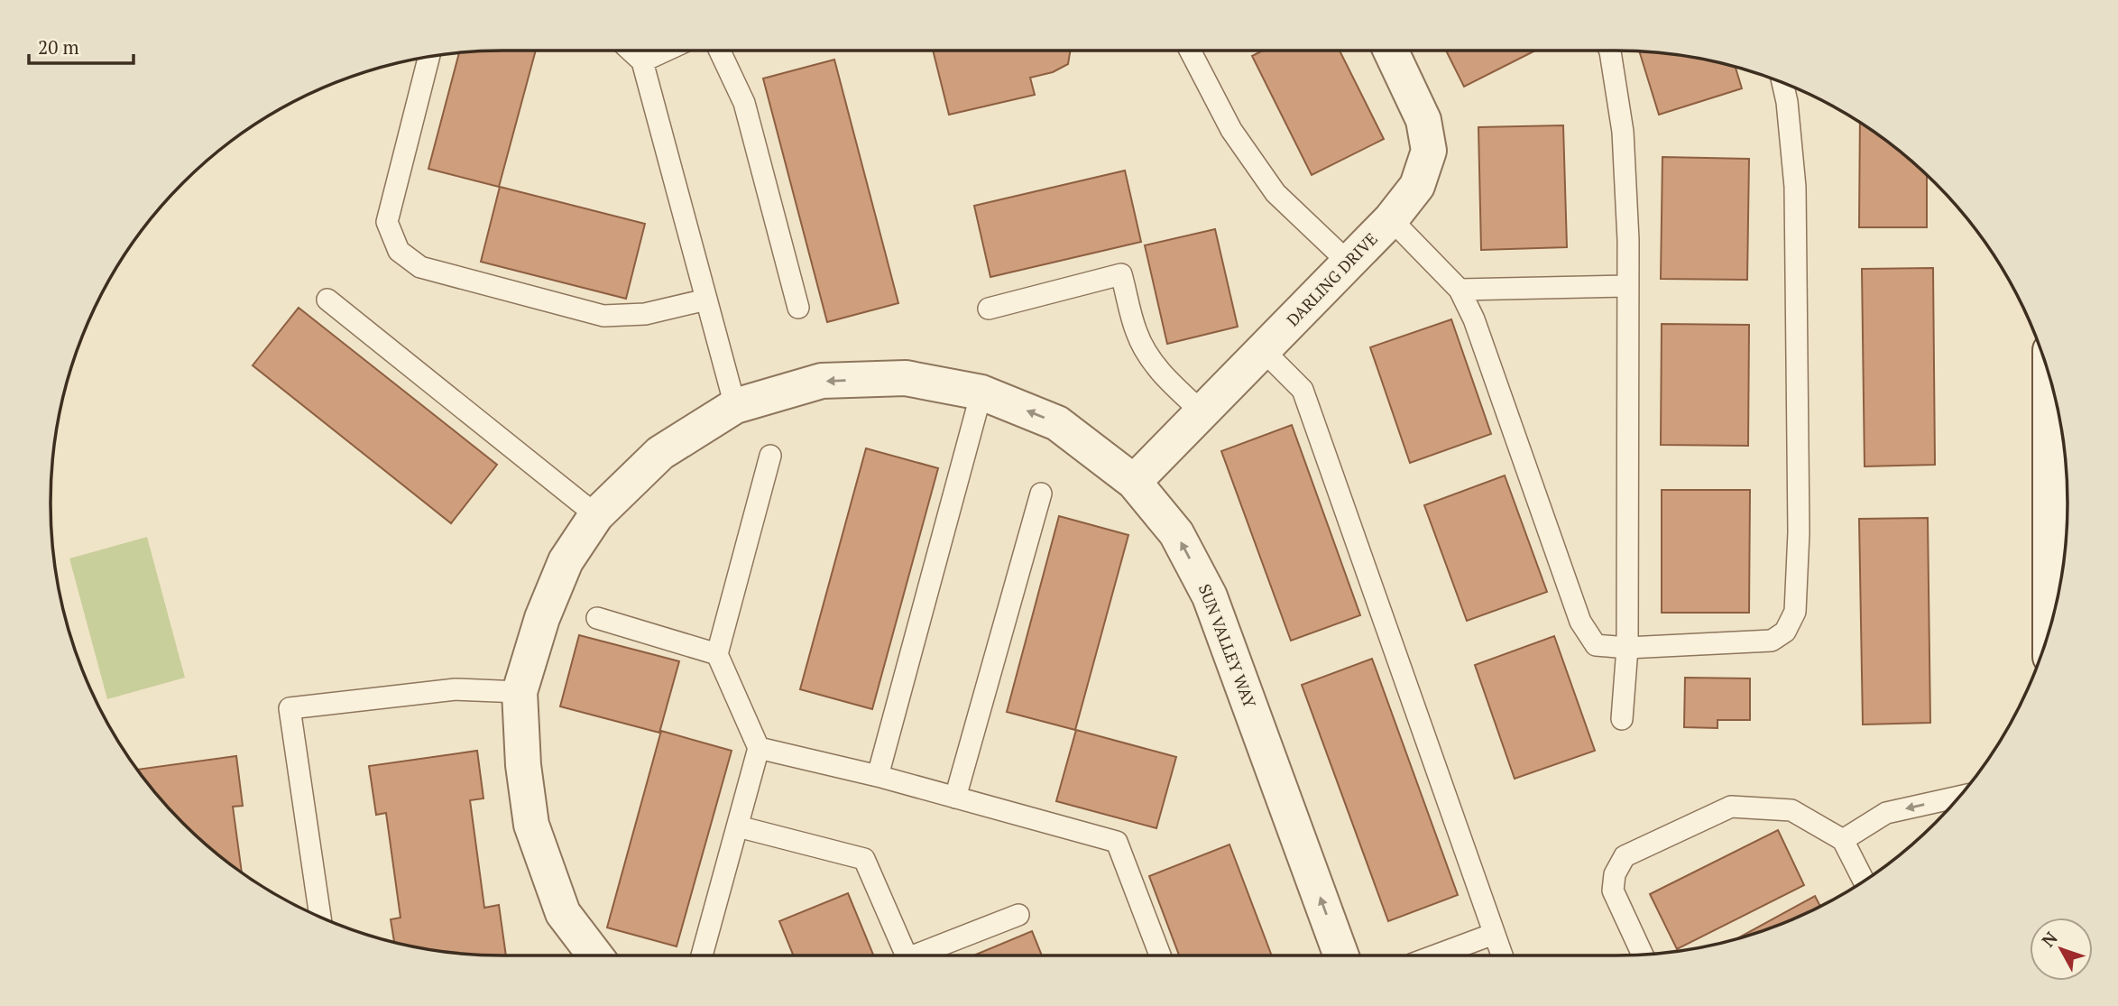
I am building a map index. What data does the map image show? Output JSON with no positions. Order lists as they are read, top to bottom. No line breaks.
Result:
{"streets":{"street":["DARLING DRIVE","SUN VALLEY WAY"]},"crossings":[["DARLING DRIVE","SUN VALLEY WAY"]],"one_way":["SUN VALLEY WAY"],"scale_bar":"20 m","north":"top left"}
